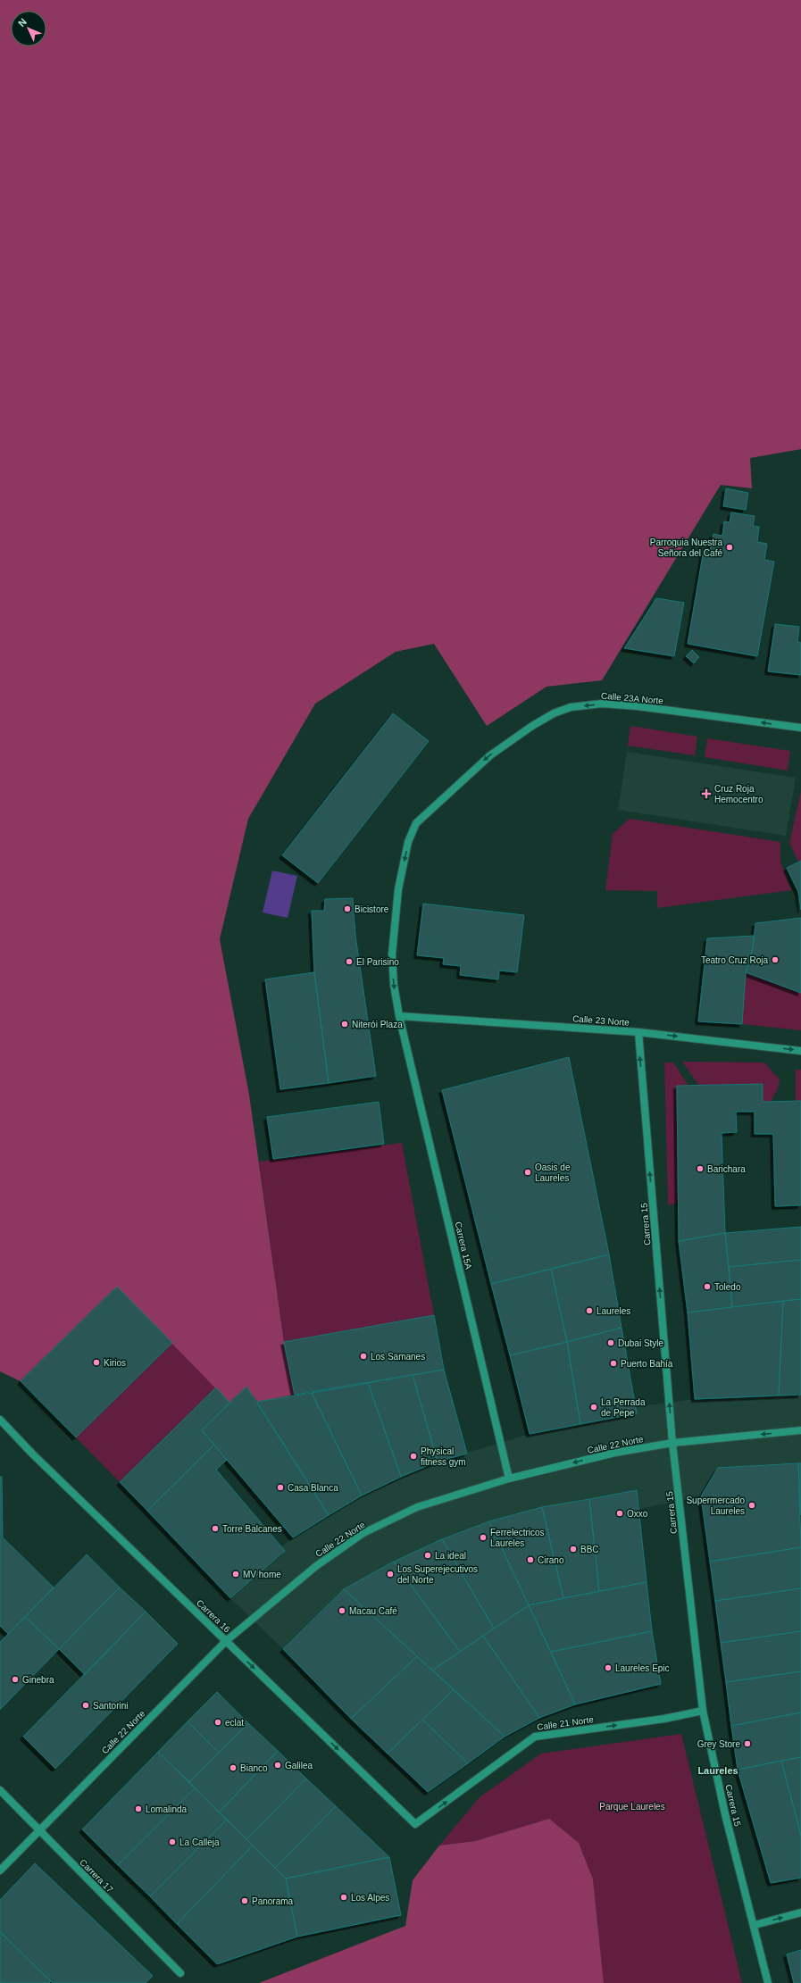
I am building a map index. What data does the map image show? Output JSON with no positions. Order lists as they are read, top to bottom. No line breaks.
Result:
{"streets":{"street":["Calle 23A Norte","Calle 23 Norte","Carrera 15","Carrera 15A","Calle 22 Norte","Carrera 16","Calle 21 Norte","Carrera 17"]},"crossings":[["Calle 23A Norte","Carrera 15A"],["Calle 23 Norte","Carrera 15"],["Calle 23 Norte","Carrera 15A"],["Carrera 15","Calle 22 Norte"],["Carrera 15","Calle 21 Norte"],["Carrera 15A","Calle 22 Norte"],["Calle 22 Norte","Carrera 16"],["Calle 22 Norte","Carrera 17"],["Carrera 16","Calle 21 Norte"]],"one_way":["Calle 23A Norte","Calle 23 Norte","Carrera 15","Carrera 16","Calle 21 Norte"],"districts":["Laureles"],"parks":["Parque Laureles"],"places":{"other":["Parroquia Nuestra Señora del Café","Bicistore","Teatro Cruz Roja","El Parisino","Niterói Plaza","Barichara","Oasis de Laureles","Toledo","Laureles","Dubai Style","Los Samanes","Kirios","Puerto Bahía","La Perrada de Pepe","Physical fitness gym","Casa Blanca","Supermercado Laureles","Oxxo","Torre Balcanes","Ferrelectricos Laureles","BBC","La ideal","Cirano","MV home","Los Superejecutivos del Norte","Macau Café","Laureles Epic","Ginebra","Santorini","eclat","Grey Store","Galilea","Bianco","Lomalinda","La Calleja","Los Alpes","Panorama"],"health":["Cruz Roja Hemocentro"]},"north":"top left"}
